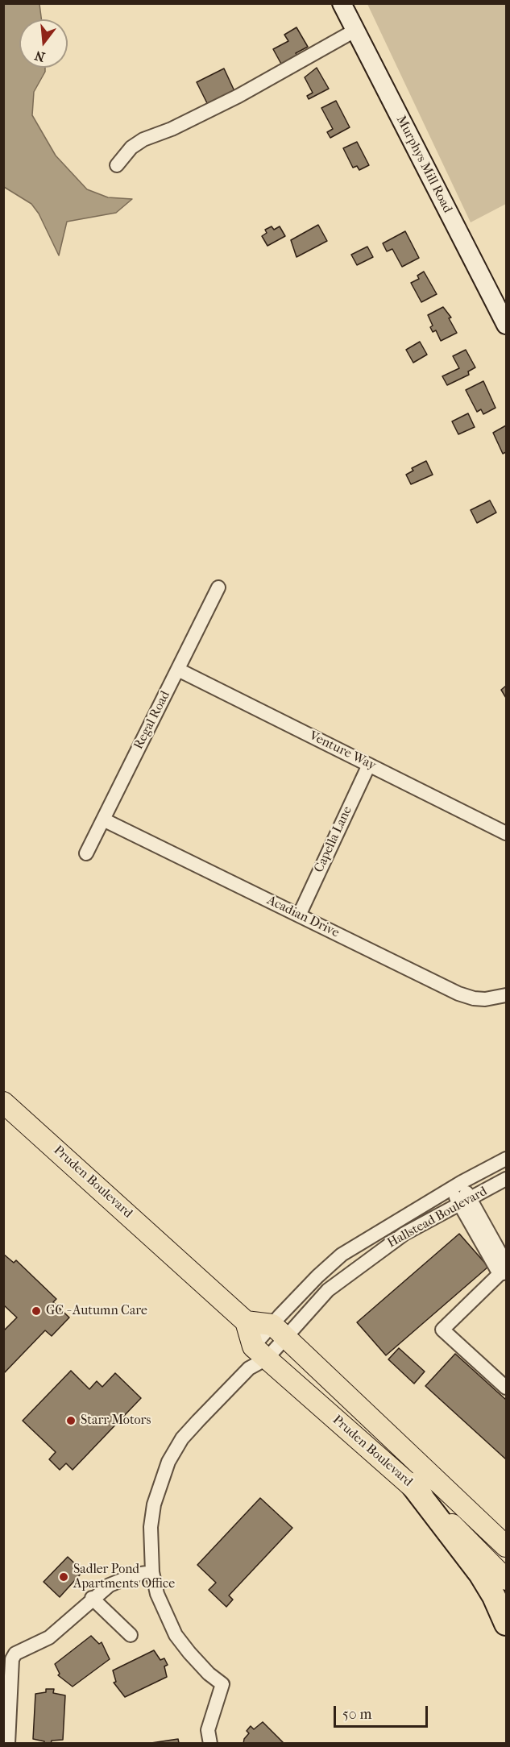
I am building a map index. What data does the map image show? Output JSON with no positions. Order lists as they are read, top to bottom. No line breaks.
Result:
{"streets":{"main road":["Pruden Boulevard"],"street":["Murphys Mill Road","Regal Road","Venture Way","Capella Lane","Acadian Drive","Hallstead Boulevard"]},"crossings":[["Regal Road","Venture Way"],["Regal Road","Acadian Drive"],["Venture Way","Capella Lane"],["Capella Lane","Acadian Drive"],["Pruden Boulevard","Hallstead Boulevard"]],"places":["GC - Autumn Care","Starr Motors","Sadler Pond Apartments Office"],"scale_bar":"50 m","north":"bottom"}
